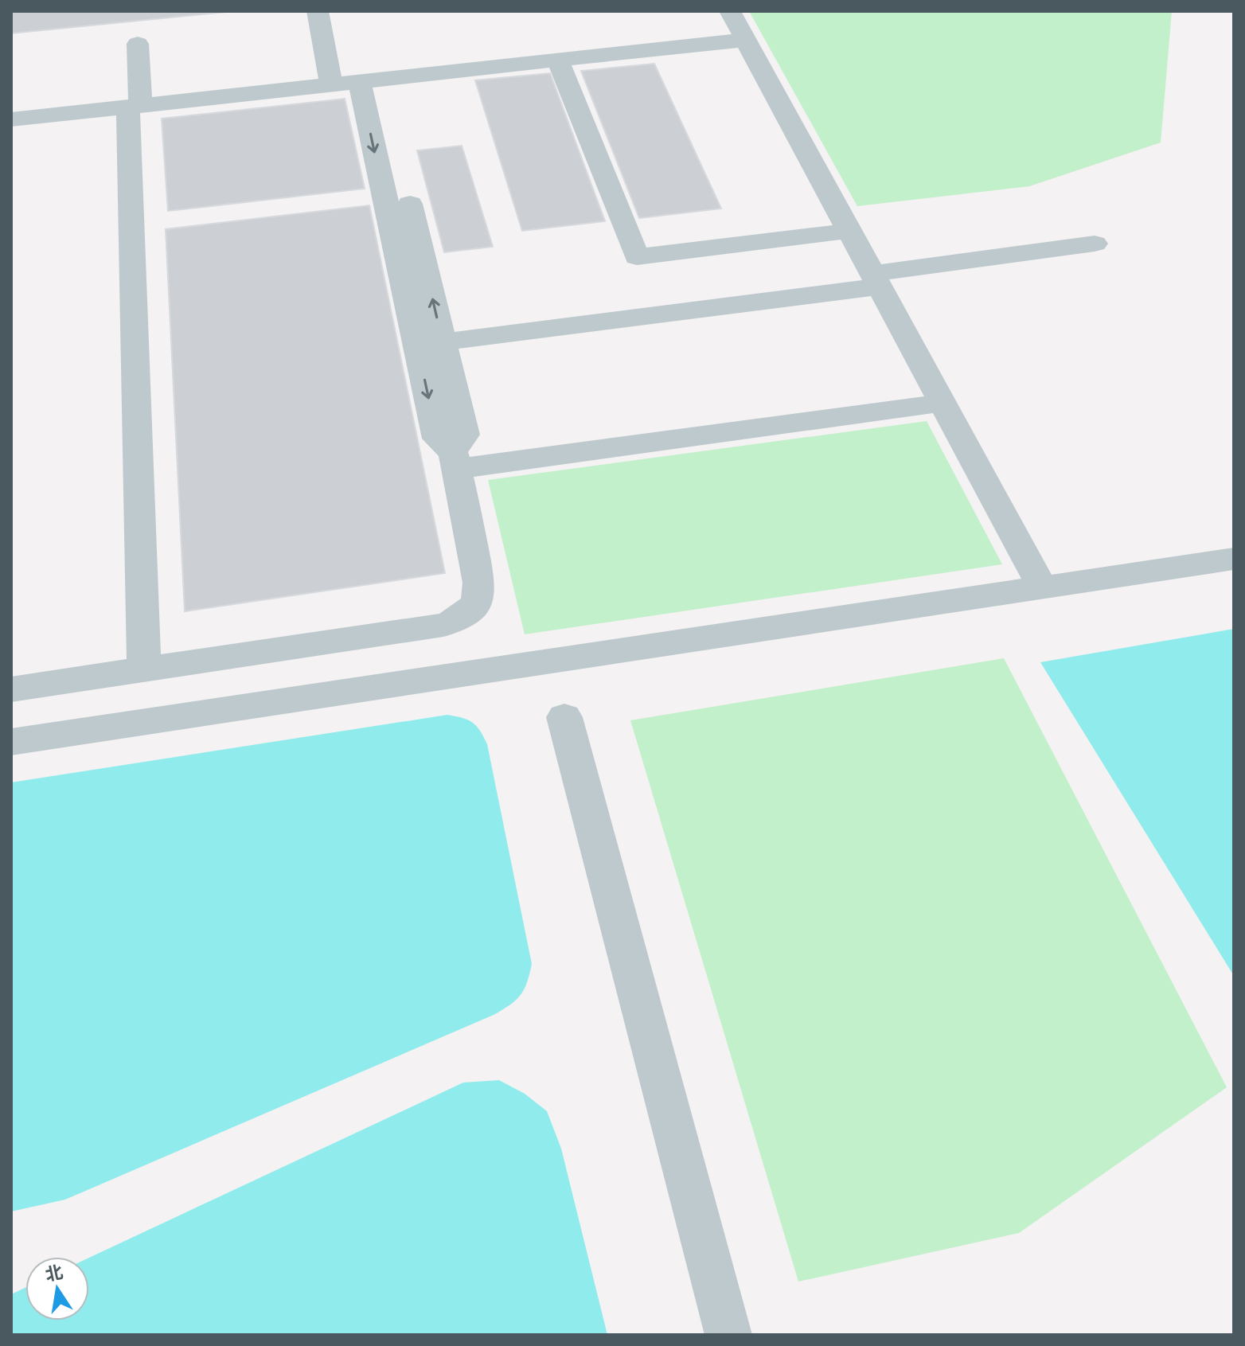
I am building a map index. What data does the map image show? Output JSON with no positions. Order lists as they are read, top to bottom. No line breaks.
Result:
{"north":"top"}
